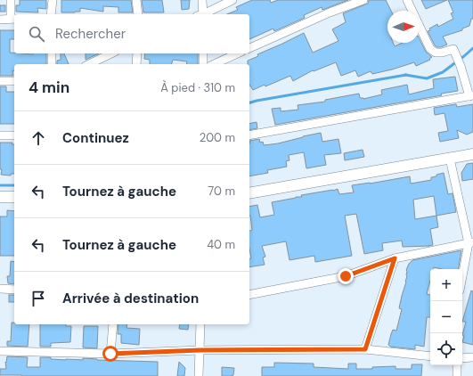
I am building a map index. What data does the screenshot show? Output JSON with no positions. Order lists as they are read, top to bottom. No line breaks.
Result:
{"north":"right","page":{"search":"Rechercher","heading":["4 min","À pied · 310 m"],"list":[["Continuez","200 m"],["Tournez à gauche","70 m"],["Tournez à gauche","40 m"],"Arrivée à destination"],"map_buttons":["+","−"]}}
